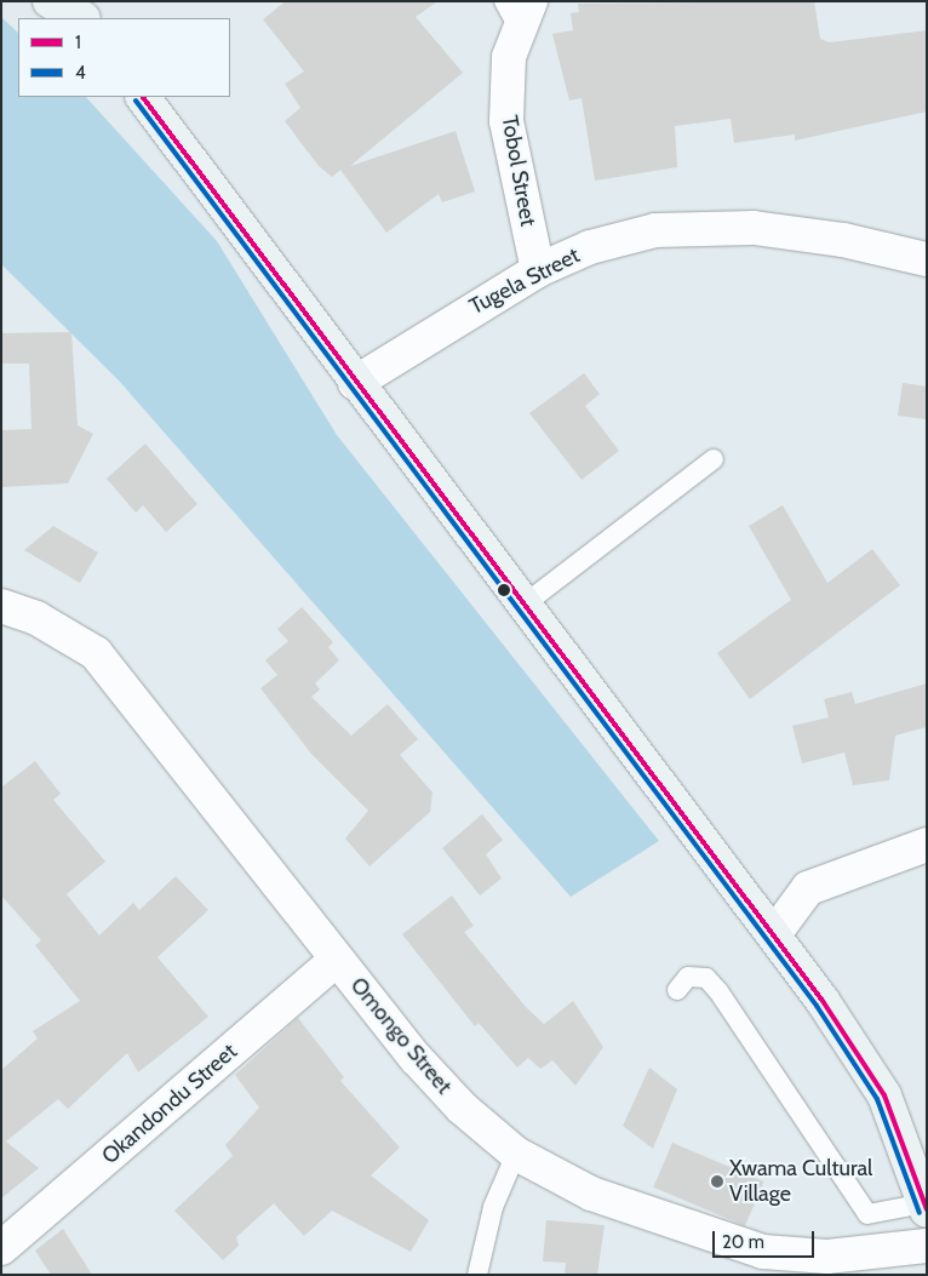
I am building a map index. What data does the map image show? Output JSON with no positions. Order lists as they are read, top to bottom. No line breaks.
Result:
{"streets":{"street":["Tobol Street","Tugela Street","Omongo Street","Okandondu Street"]},"crossings":[["Tobol Street","Tugela Street"],["Omongo Street","Okandondu Street"]],"places":["Xwama Cultural Village"],"lines":["transit line 1","transit line 4"],"legend":["1","4"],"scale_bar":"20 m"}
